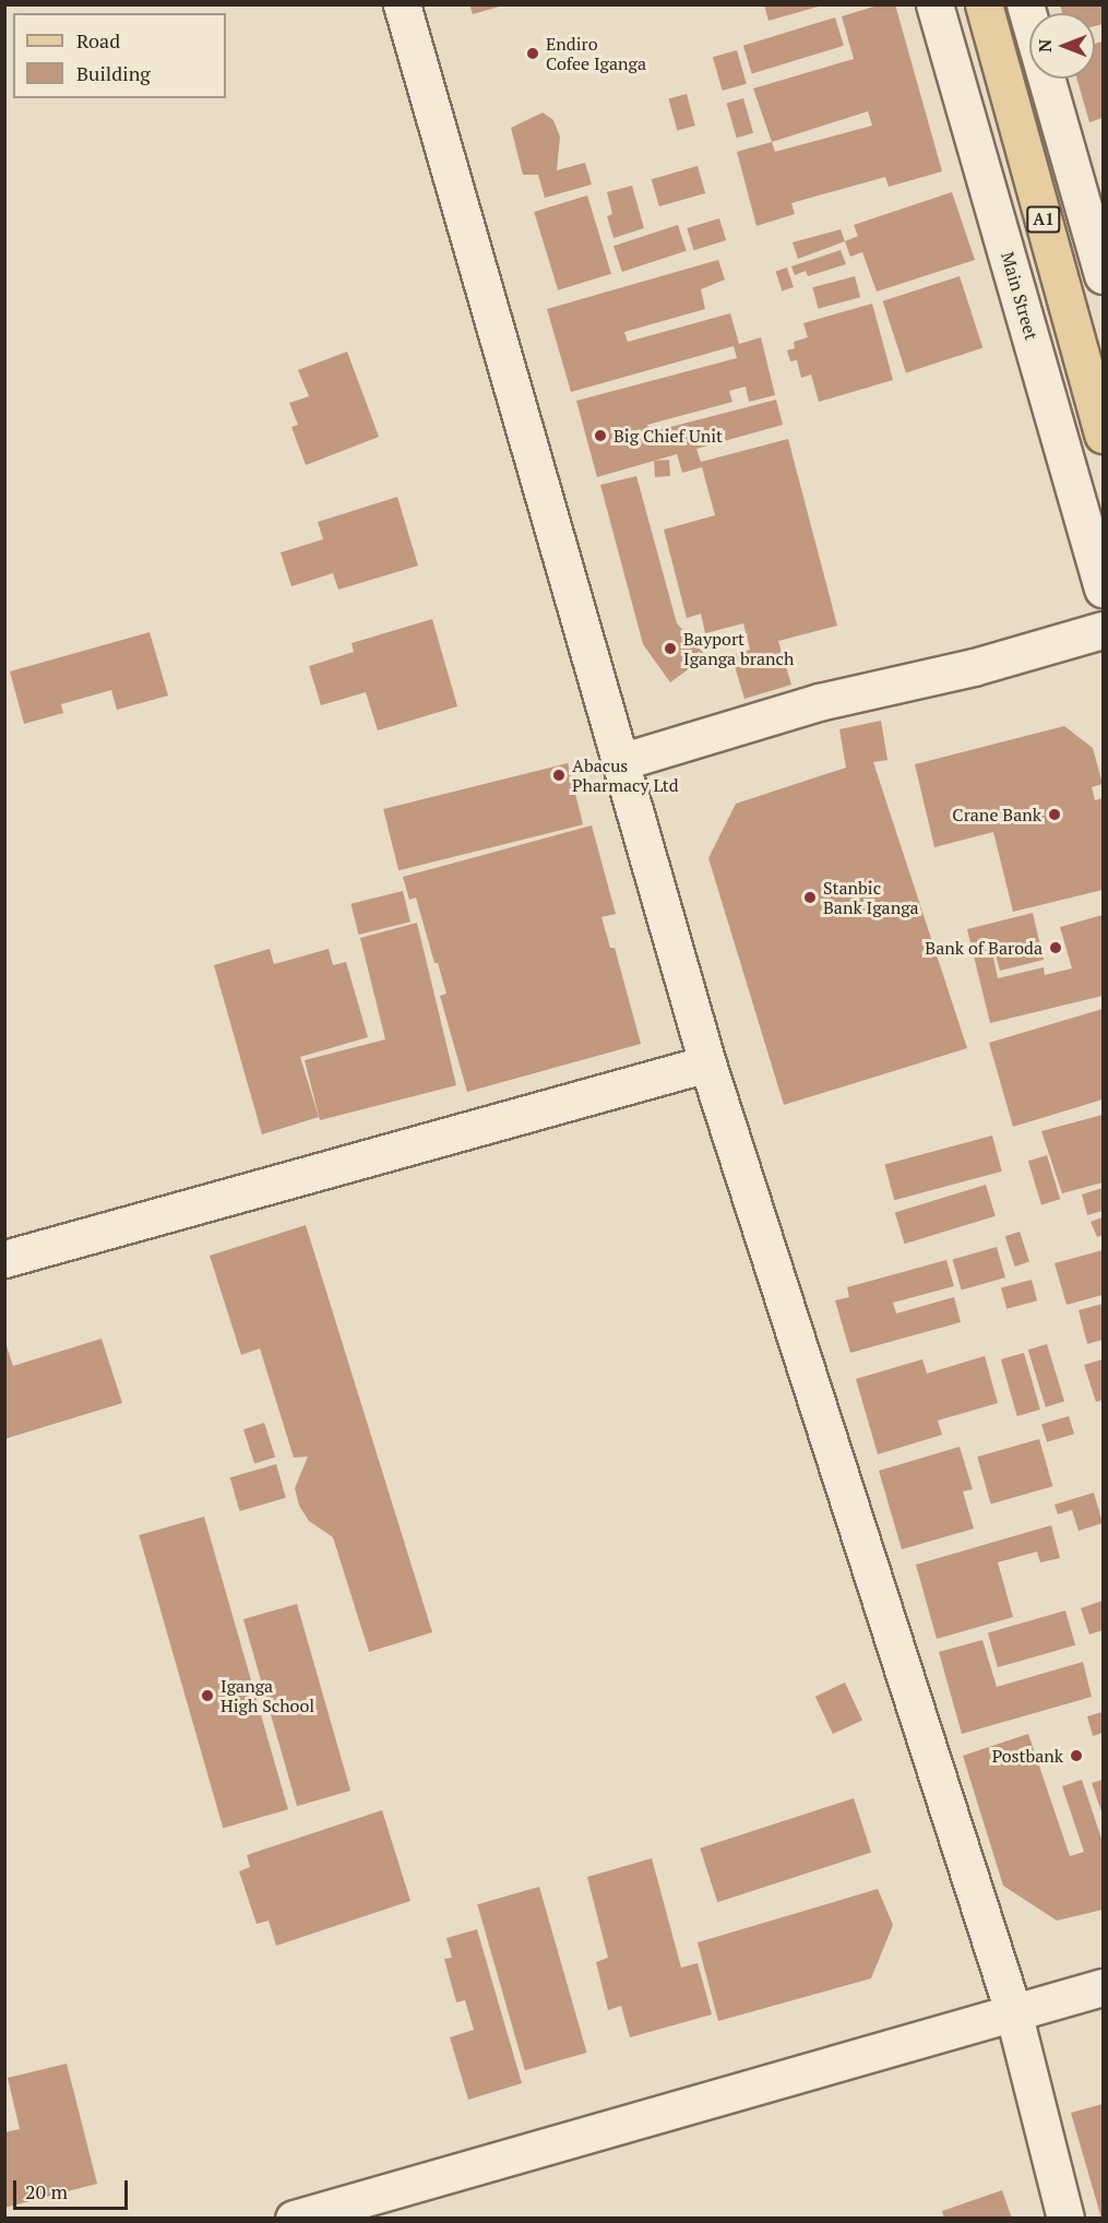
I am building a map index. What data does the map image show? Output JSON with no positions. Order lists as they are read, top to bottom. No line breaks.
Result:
{"streets":{"main road":["A1"],"street":["Main Street"]},"places":["Endiro Cofee Iganga","Big Chief Unit","Bayport Iganga branch","Abacus Pharmacy Ltd","Crane Bank","Stanbic Bank Iganga","Bank of Baroda","Iganga High School","Postbank"],"legend":["Road","Building"],"scale_bar":"20 m","north":"left"}
